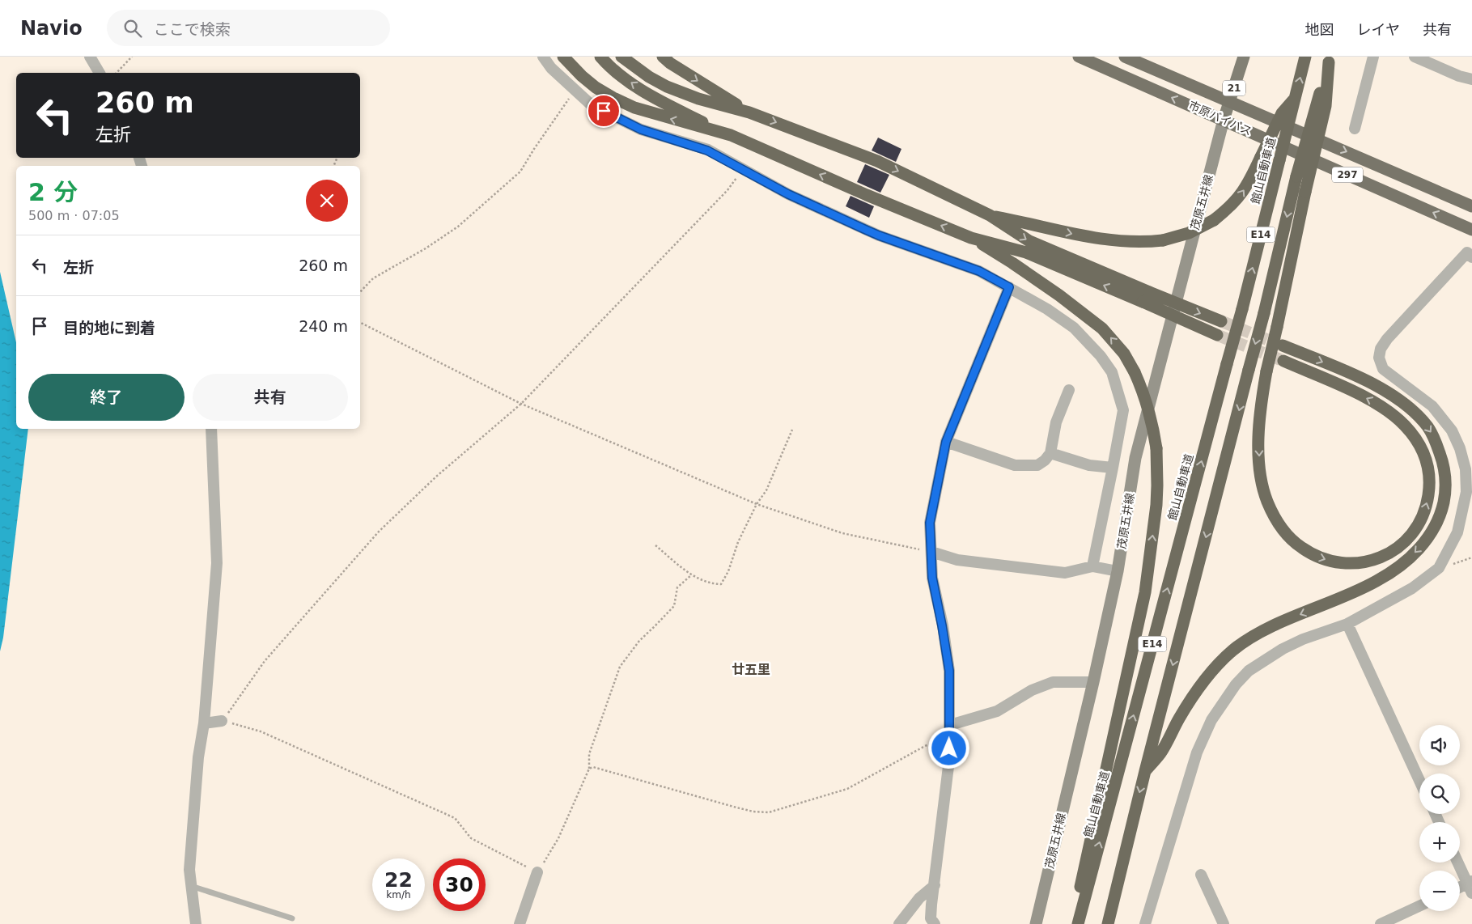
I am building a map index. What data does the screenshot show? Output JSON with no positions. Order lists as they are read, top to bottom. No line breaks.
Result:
{"streets":{"highway":["市原バイパス","館山自動車道","297","E14"],"main road":["21","茂原五井線"]},"crossings":[["21","市原バイパス"],["21","茂原五井線"],["市原バイパス","茂原五井線"]],"districts":["廿五里"],"page":{"header":"Navio","search":"ここで検索","nav":["地図","レイヤ","共有"],"turn":["260 m","左折"],"heading":["2 分","500 m · 07:05"],"list":[{"name":"左折","value":"260 m"},{"name":"目的地に到着","value":"240 m"}],"buttons":["終了","共有"],"map_buttons":["+","−"],"speed":"22 km/h","limit":"30"}}
